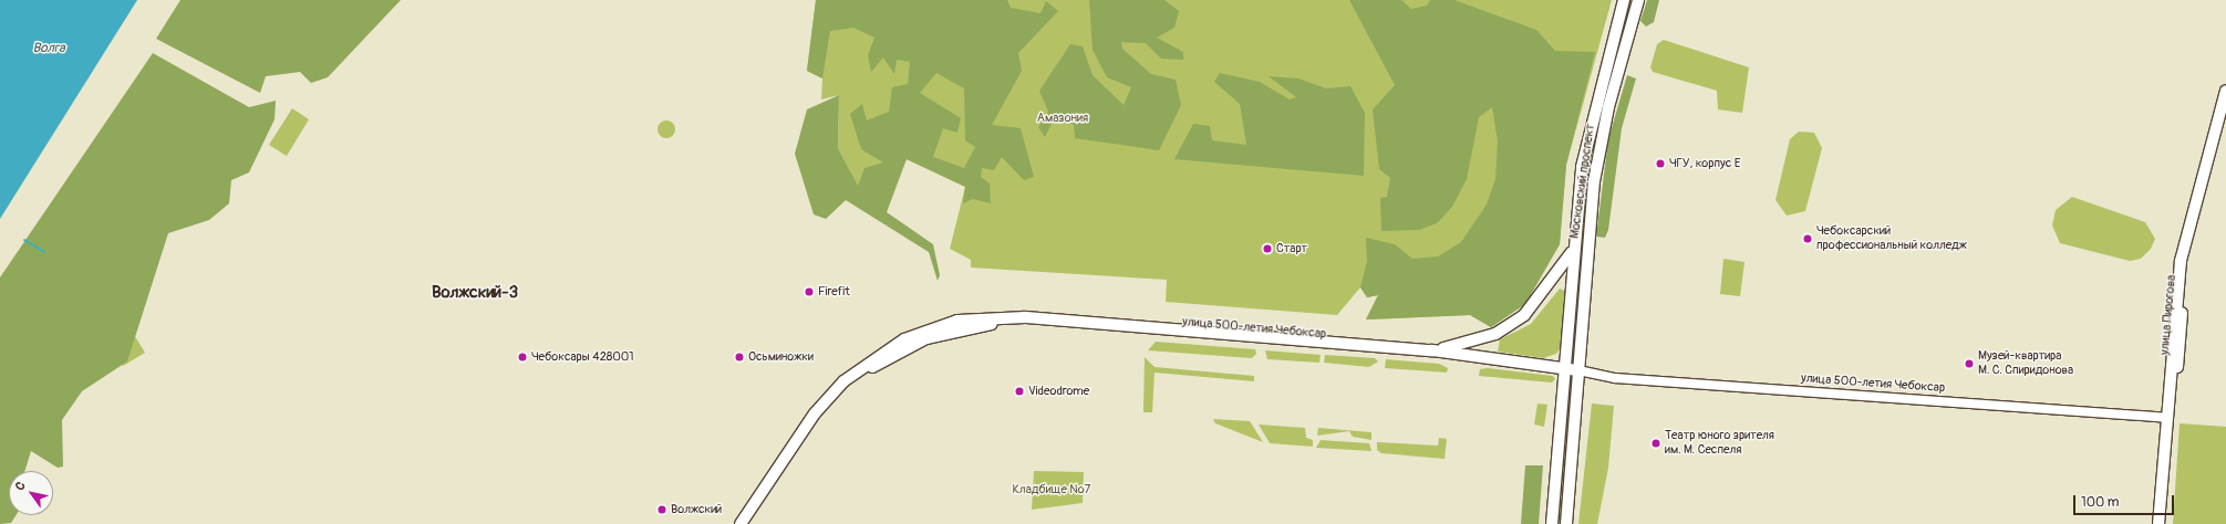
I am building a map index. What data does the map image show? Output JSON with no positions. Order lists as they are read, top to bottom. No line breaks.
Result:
{"streets":{"main road":["Московский проспект","улица Пирогова","улица 500-летия Чебоксар"]},"crossings":[["Московский проспект","улица 500-летия Чебоксар"],["улица Пирогова","улица 500-летия Чебоксар"]],"districts":["Волжский-3"],"water":["Волга"],"parks":["Амазония","Кладбище №7"],"places":["ЧГУ, корпус Е","Чебоксарский профессиональный колледж","Старт","Firefit","Чебоксары 428001","Осьминожки","Музей-квартира М. С. Спиридонова","Videodrome","Театр юного зрителя им. М. Сеспеля","Волжский"],"scale_bar":"100 m","north":"top left"}
